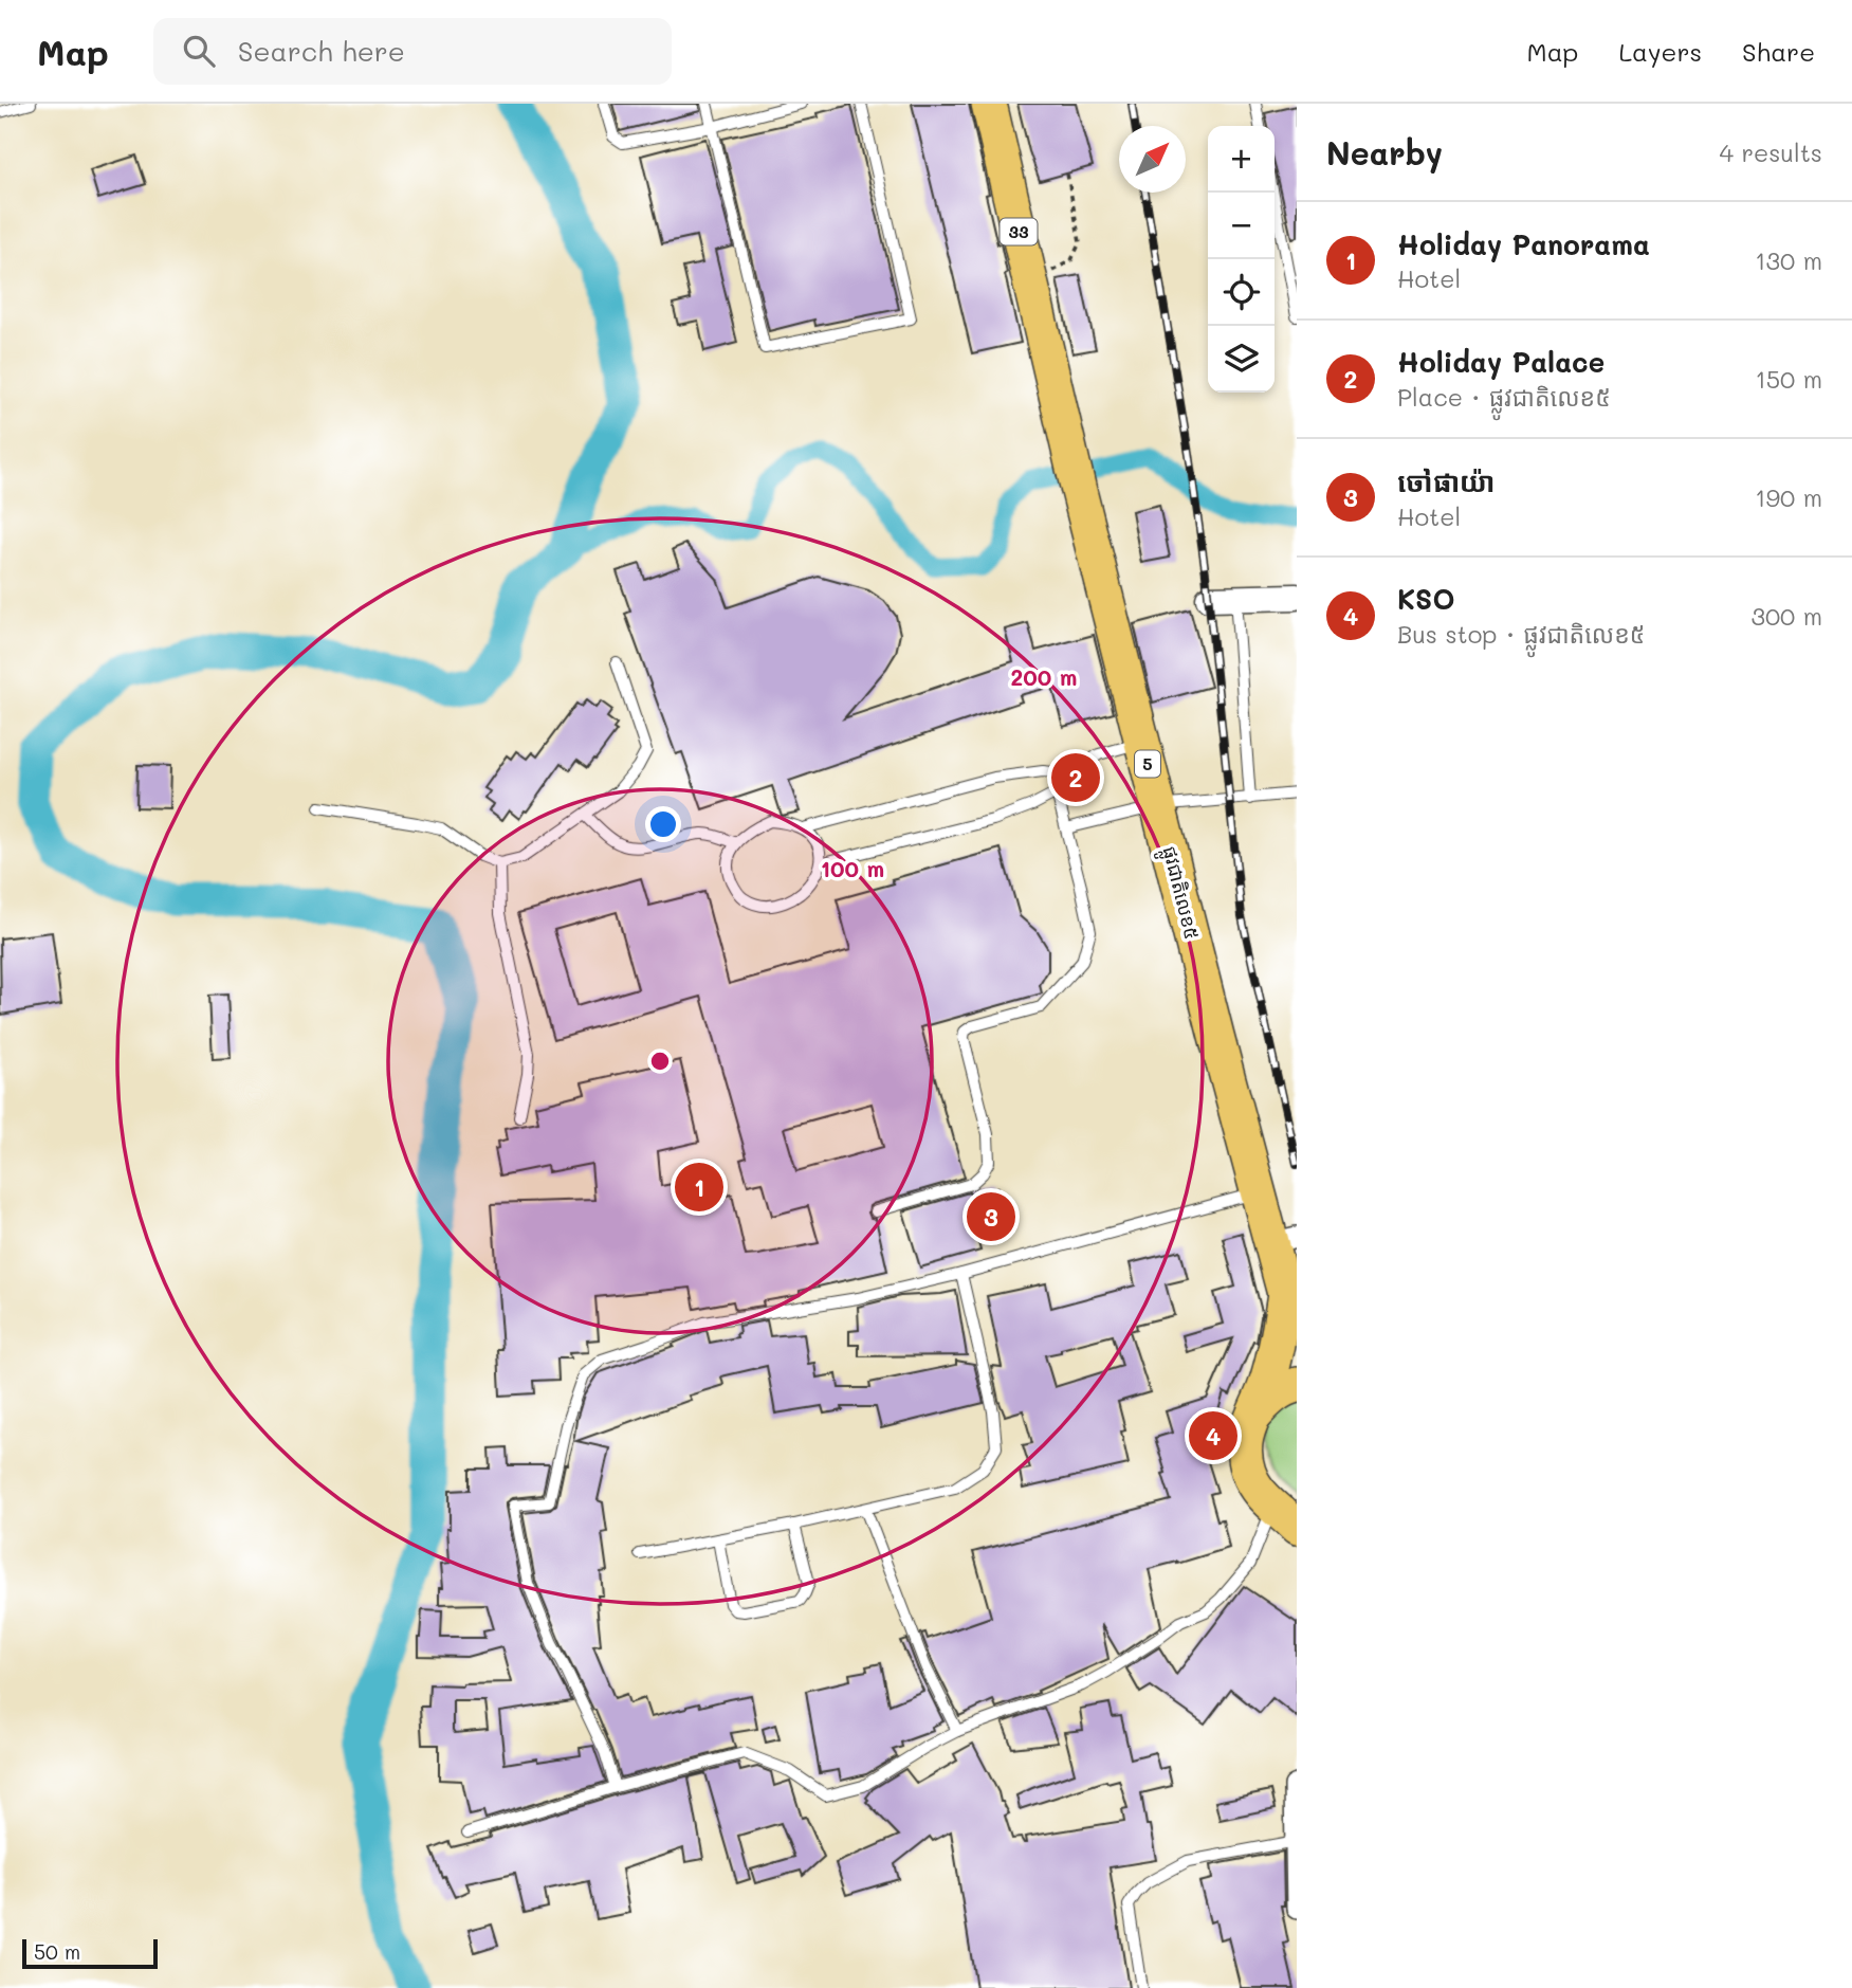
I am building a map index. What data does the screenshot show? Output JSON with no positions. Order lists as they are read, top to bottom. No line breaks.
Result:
{"streets":{"highway":["33","5","ផ្លូវជាតិលេខ៥"]},"scale_bar":"50 m","north":"top right","page":{"header":"Map","search":"Search here","nav":["Map","Layers","Share"],"heading":["Nearby","4 results"],"map_buttons":["+","−"],"list":[{"mark":"1","name":"Holiday Panorama","note":"Hotel","value":"130 m"},{"mark":"2","name":"Holiday Palace","note":"Place · ផ្លូវជាតិលេខ៥","value":"150 m"},{"mark":"3","name":"ចៅផាយ៉ា","note":"Hotel","value":"190 m"},{"mark":"4","name":"KSO","note":"Bus stop · ផ្លូវជាតិលេខ៥","value":"300 m"}],"pins":["2","1","3","4"],"scale":"50 m"},"rings":["200 m","100 m"]}
